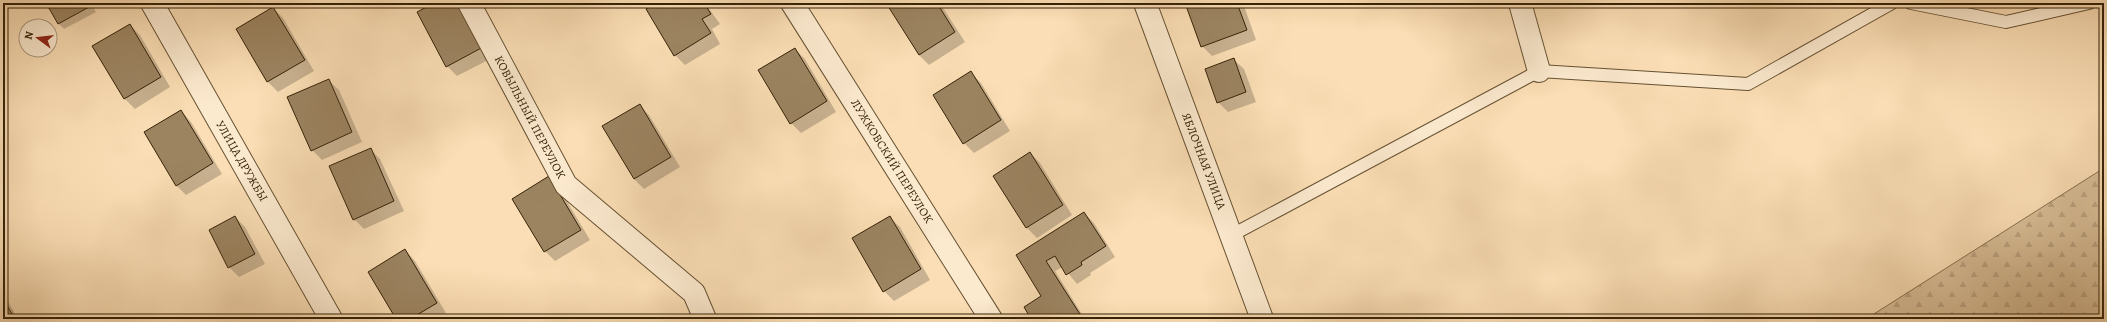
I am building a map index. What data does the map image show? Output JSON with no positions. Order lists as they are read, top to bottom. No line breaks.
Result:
{"streets":{"street":["КОВЫЛЬНЫЙ ПЕРЕУЛОК","УЛИЦА ДРУЖБЫ","ЛУЖКОВСКИЙ ПЕРЕУЛОК","ЯБЛОЧНАЯ УЛИЦА"]},"north":"left"}
